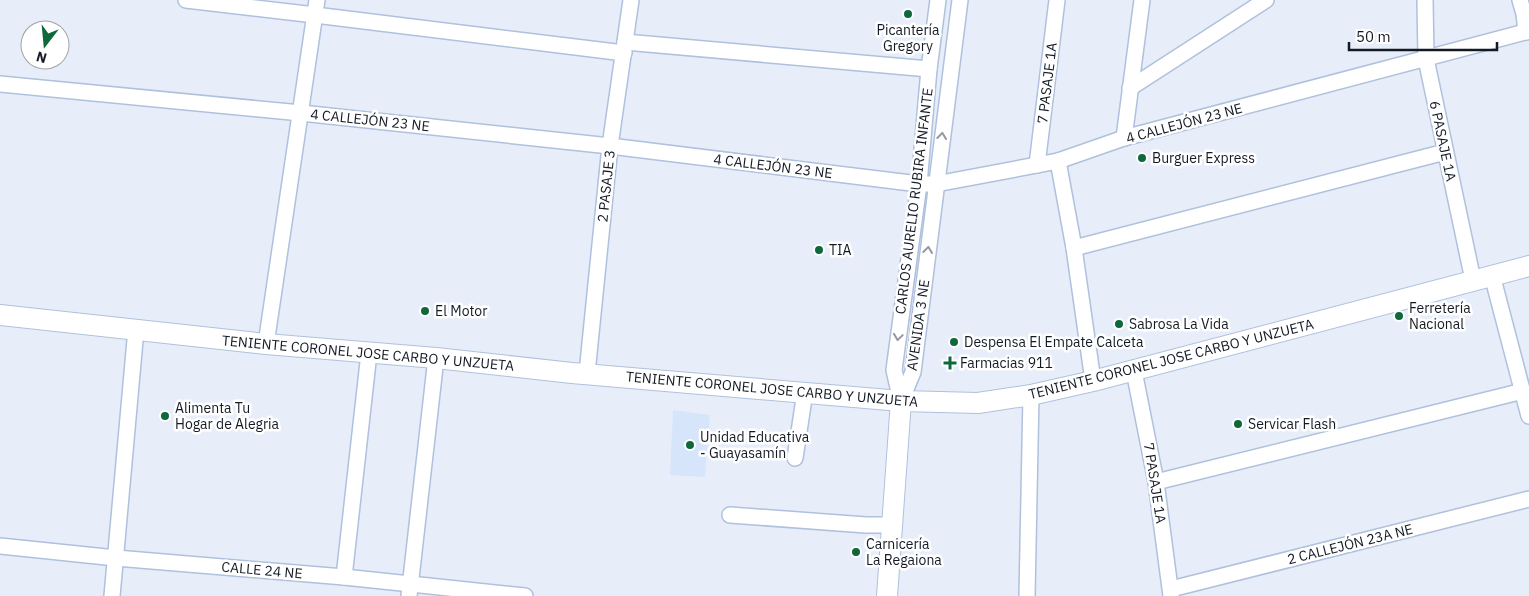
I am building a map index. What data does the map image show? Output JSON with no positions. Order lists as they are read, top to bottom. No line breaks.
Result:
{"streets":{"street":["7 PASAJE 1A","4 CALLEJÓN 23 NE","6 PASAJE 1A","2 PASAJE 3","CARLOS AURELIO RUBIRA INFANTE","AVENIDA 3 NE","TENIENTE CORONEL JOSE CARBO Y UNZUETA","2 CALLEJÓN 23A NE","CALLE 24 NE"]},"crossings":[["7 PASAJE 1A","4 CALLEJÓN 23 NE"],["7 PASAJE 1A","TENIENTE CORONEL JOSE CARBO Y UNZUETA"],["7 PASAJE 1A","2 CALLEJÓN 23A NE"],["4 CALLEJÓN 23 NE","6 PASAJE 1A"],["4 CALLEJÓN 23 NE","2 PASAJE 3"],["4 CALLEJÓN 23 NE","CARLOS AURELIO RUBIRA INFANTE"],["4 CALLEJÓN 23 NE","AVENIDA 3 NE"],["6 PASAJE 1A","TENIENTE CORONEL JOSE CARBO Y UNZUETA"],["2 PASAJE 3","TENIENTE CORONEL JOSE CARBO Y UNZUETA"],["CARLOS AURELIO RUBIRA INFANTE","AVENIDA 3 NE"],["CARLOS AURELIO RUBIRA INFANTE","TENIENTE CORONEL JOSE CARBO Y UNZUETA"],["AVENIDA 3 NE","TENIENTE CORONEL JOSE CARBO Y UNZUETA"]],"one_way":["AVENIDA 3 NE"],"places":{"other":["Picantería Gregory","Burguer Express","TIA","El Motor","Ferretería Nacional","Sabrosa La Vida","Despensa El Empate Calceta","Alimenta Tu Hogar de Alegria","Servicar Flash","Unidad Educativa - Guayasamín","Carnicería La Regaiona"],"health":["Farmacias 911"]},"scale_bar":"50 m","north":"bottom"}
